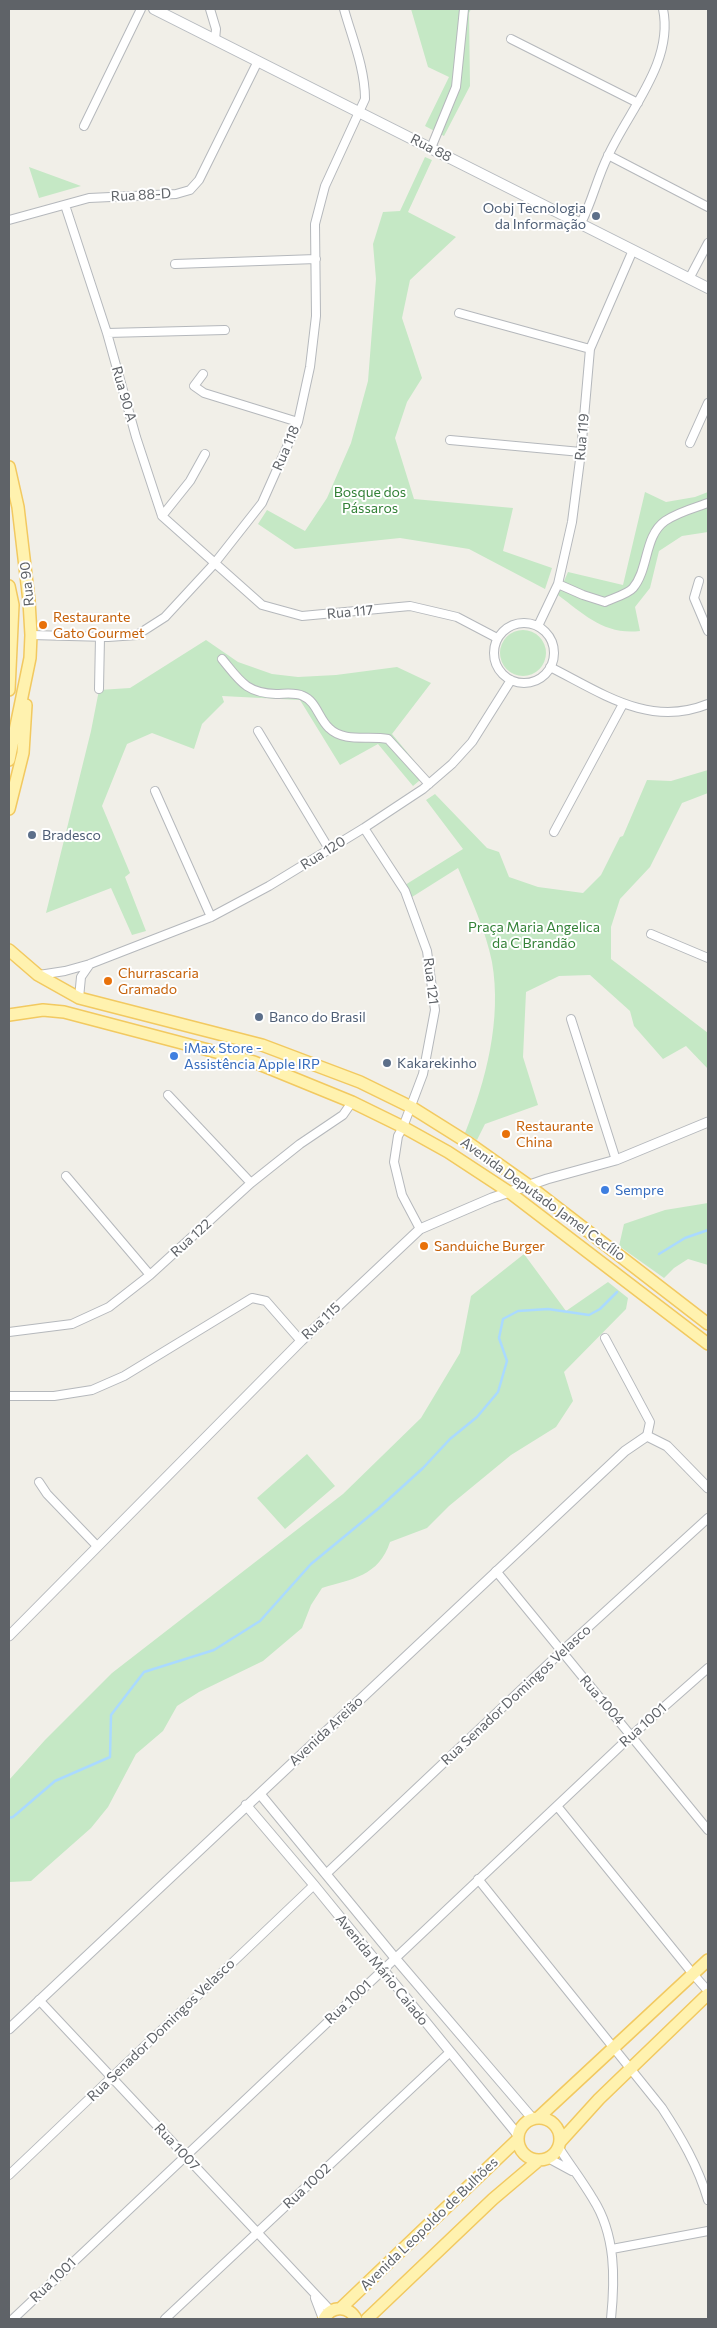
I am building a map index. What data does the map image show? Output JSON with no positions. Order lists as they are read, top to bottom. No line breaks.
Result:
{"streets":{"main road":["Rua 88","Rua 90","Avenida Deputado Jamel Cecílio","Avenida Leopoldo de Bulhões"],"street":["Rua 88-D","Rua 90 A","Rua 119","Rua 118","Rua 117","Rua 120","Rua 121","Rua 122","Rua 115","Rua Senador Domingos Velasco","Rua 1004","Rua 1001","Avenida Areião","Avenida Mário Caiado","Rua 1007","Rua 1002"]},"crossings":[["Rua 88","Rua 88-D"],["Rua 88","Rua 119"],["Rua 88","Rua 118"],["Rua 88-D","Rua 90 A"],["Rua 90 A","Rua 118"],["Rua 90 A","Rua 117"],["Rua 119","Rua 117"],["Rua 119","Rua 120"],["Rua 118","Rua 90"],["Rua 118","Rua 117"],["Rua 117","Rua 120"],["Rua 120","Rua 121"],["Rua 120","Avenida Deputado Jamel Cecílio"],["Rua 121","Avenida Deputado Jamel Cecílio"],["Rua 121","Rua 115"],["Avenida Deputado Jamel Cecílio","Rua 122"],["Avenida Deputado Jamel Cecílio","Rua 115"],["Rua Senador Domingos Velasco","Rua 1004"],["Rua Senador Domingos Velasco","Avenida Mário Caiado"],["Rua Senador Domingos Velasco","Rua 1007"],["Rua 1004","Rua 1001"],["Rua 1004","Avenida Areião"],["Rua 1001","Avenida Mário Caiado"],["Rua 1001","Rua 1007"],["Avenida Areião","Avenida Mário Caiado"],["Avenida Areião","Rua 1007"],["Avenida Mário Caiado","Rua 1002"],["Avenida Mário Caiado","Avenida Leopoldo de Bulhões"],["Rua 1007","Rua 1002"],["Rua 1007","Avenida Leopoldo de Bulhões"]],"parks":["Bosque dos Pássaros","Praça Maria Angelica da C Brandão"],"places":["Oobj Tecnologia da Informação","Restaurante Gato Gourmet","Bradesco","Churrascaria Gramado","Banco do Brasil","iMax Store - Assistência Apple IRP","Kakarekinho","Restaurante China","Sempre","Sanduiche Burger"]}
